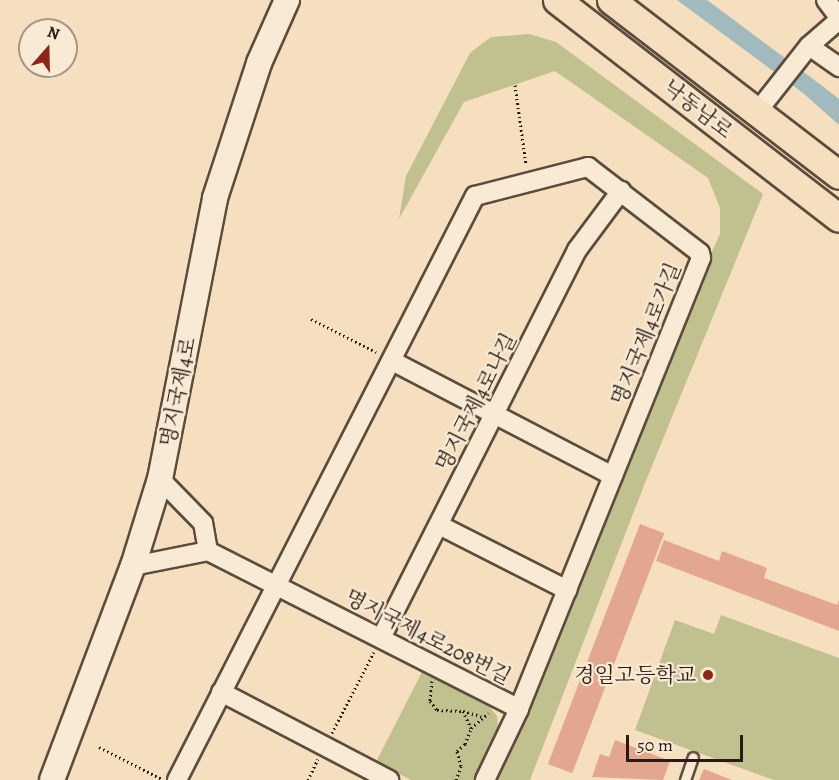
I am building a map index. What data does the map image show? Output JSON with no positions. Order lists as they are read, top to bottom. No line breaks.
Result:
{"streets":{"main road":["낙동남로","명지국제4로"],"street":["명지국제4로가길","명지국제4로나길","명지국제4로208번길"]},"crossings":[["명지국제4로가길","명지국제4로나길"],["명지국제4로가길","명지국제4로208번길"],["명지국제4로나길","명지국제4로208번길"]],"places":["경일고등학교"],"scale_bar":"50 m","north":"top"}
